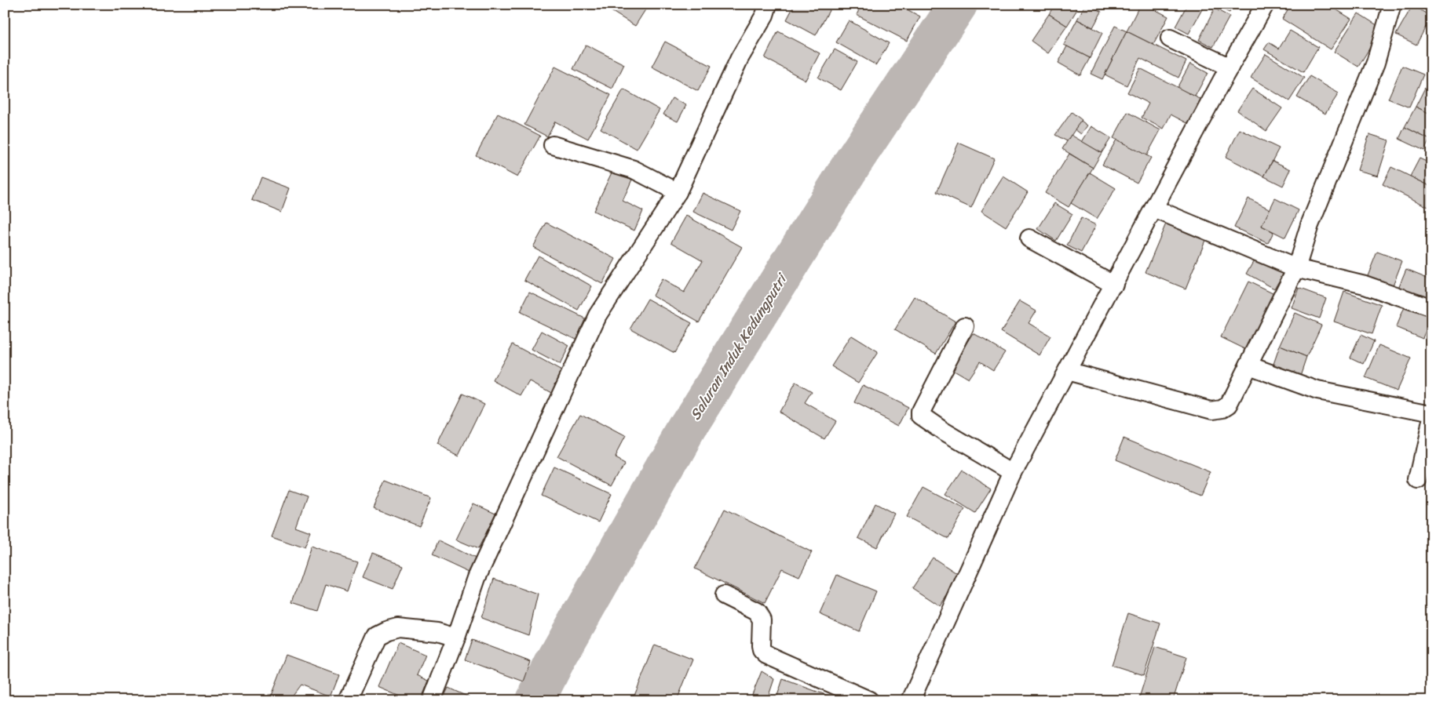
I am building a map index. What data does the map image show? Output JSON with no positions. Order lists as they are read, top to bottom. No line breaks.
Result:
{"water":["Saluran Induk Kedungputri"]}
